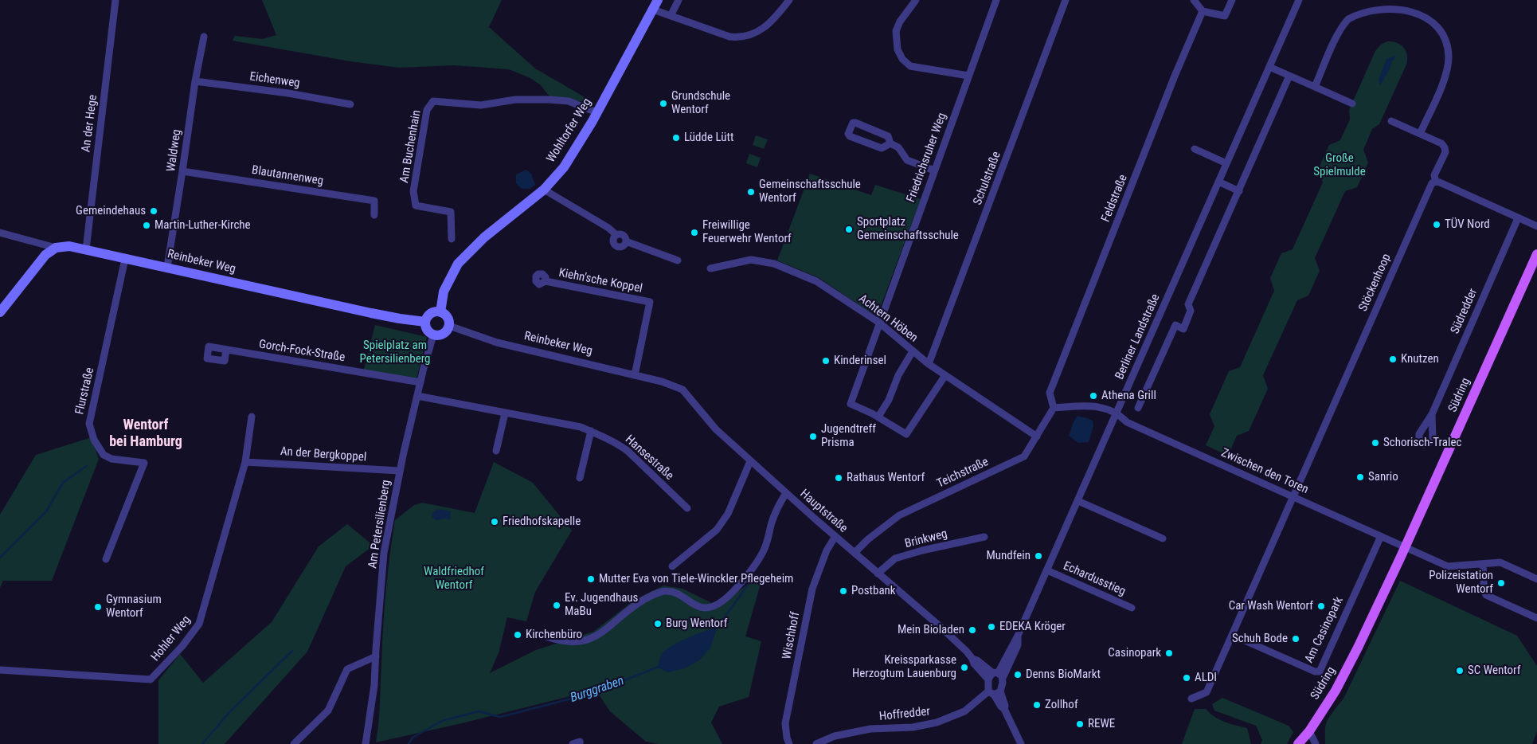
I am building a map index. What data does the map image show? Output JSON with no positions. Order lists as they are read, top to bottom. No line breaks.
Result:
{"streets":{"main road":["Wohltorfer Weg","Reinbeker Weg","Südring"],"street":["Eichenweg","An der Hege","Am Buchenhain","Waldweg","Friedrichsruher Weg","Blautannenweg","Schulstraße","Feldstraße","Kiehn'sche Koppel","Stöckenhoop","Südredder","Achtern Höben","Berliner Landstraße","Gorch-Fock-Straße","Flurstraße","An der Bergkoppel","Hansestraße","Zwischen den Toren","Teichstraße","Hauptstraße","Am Petersilienberg","Brinkweg","Echardusstieg","Am Casinopark","Wischhoff","Hohler Weg","Hoffredder"]},"crossings":[["Eichenweg","Waldweg"],["An der Hege","Reinbeker Weg"],["Wohltorfer Weg","Am Buchenhain"],["Wohltorfer Weg","Reinbeker Weg"],["Wohltorfer Weg","Am Petersilienberg"],["Waldweg","Blautannenweg"],["Waldweg","Reinbeker Weg"],["Friedrichsruher Weg","Achtern Höben"],["Schulstraße","Achtern Höben"],["Feldstraße","Zwischen den Toren"],["Feldstraße","Teichstraße"],["Reinbeker Weg","Kiehn'sche Koppel"],["Reinbeker Weg","Flurstraße"],["Reinbeker Weg","Hauptstraße"],["Reinbeker Weg","Am Petersilienberg"],["Stöckenhoop","Zwischen den Toren"],["Achtern Höben","Teichstraße"],["Berliner Landstraße","Zwischen den Toren"],["Berliner Landstraße","Hauptstraße"],["Berliner Landstraße","Echardusstieg"],["Gorch-Fock-Straße","Am Petersilienberg"],["Südring","Zwischen den Toren"],["An der Bergkoppel","Am Petersilienberg"],["An der Bergkoppel","Hohler Weg"],["Hansestraße","Am Petersilienberg"],["Zwischen den Toren","Teichstraße"],["Zwischen den Toren","Am Casinopark"],["Teichstraße","Hauptstraße"],["Hauptstraße","Brinkweg"],["Hauptstraße","Wischhoff"]],"districts":["Wentorf bei Hamburg"],"water":["Burggraben"],"parks":["Große Spielmulde","Spielplatz am Petersilienberg","Waldfriedhof Wentorf"],"places":["Grundschule Wentorf","Lüdde Lütt","Gemeinschaftsschule Wentorf","Gemeindehaus","TÜV Nord","Martin-Luther-Kirche","Sportplatz Gemeinschaftsschule","Freiwillige Feuerwehr Wentorf","Knutzen","Kinderinsel","Athena Grill","Jugendtreff Prisma","Schorisch-Tralec","Sanrio","Rathaus Wentorf","Friedhofskapelle","Mundfein","Mutter Eva von Tiele-Winckler Pflegeheim","Polizeistation Wentorf","Postbank","Ev. Jugendhaus MaBu","Car Wash Wentorf","Gymnasium Wentorf","Burg Wentorf","EDEKA Kröger","Mein Bioladen","Kirchenbüro","Schuh Bode","Casinopark","Kreissparkasse Herzogtum Lauenburg","SC Wentorf","Denns BioMarkt","ALDI","Zollhof","REWE"]}
